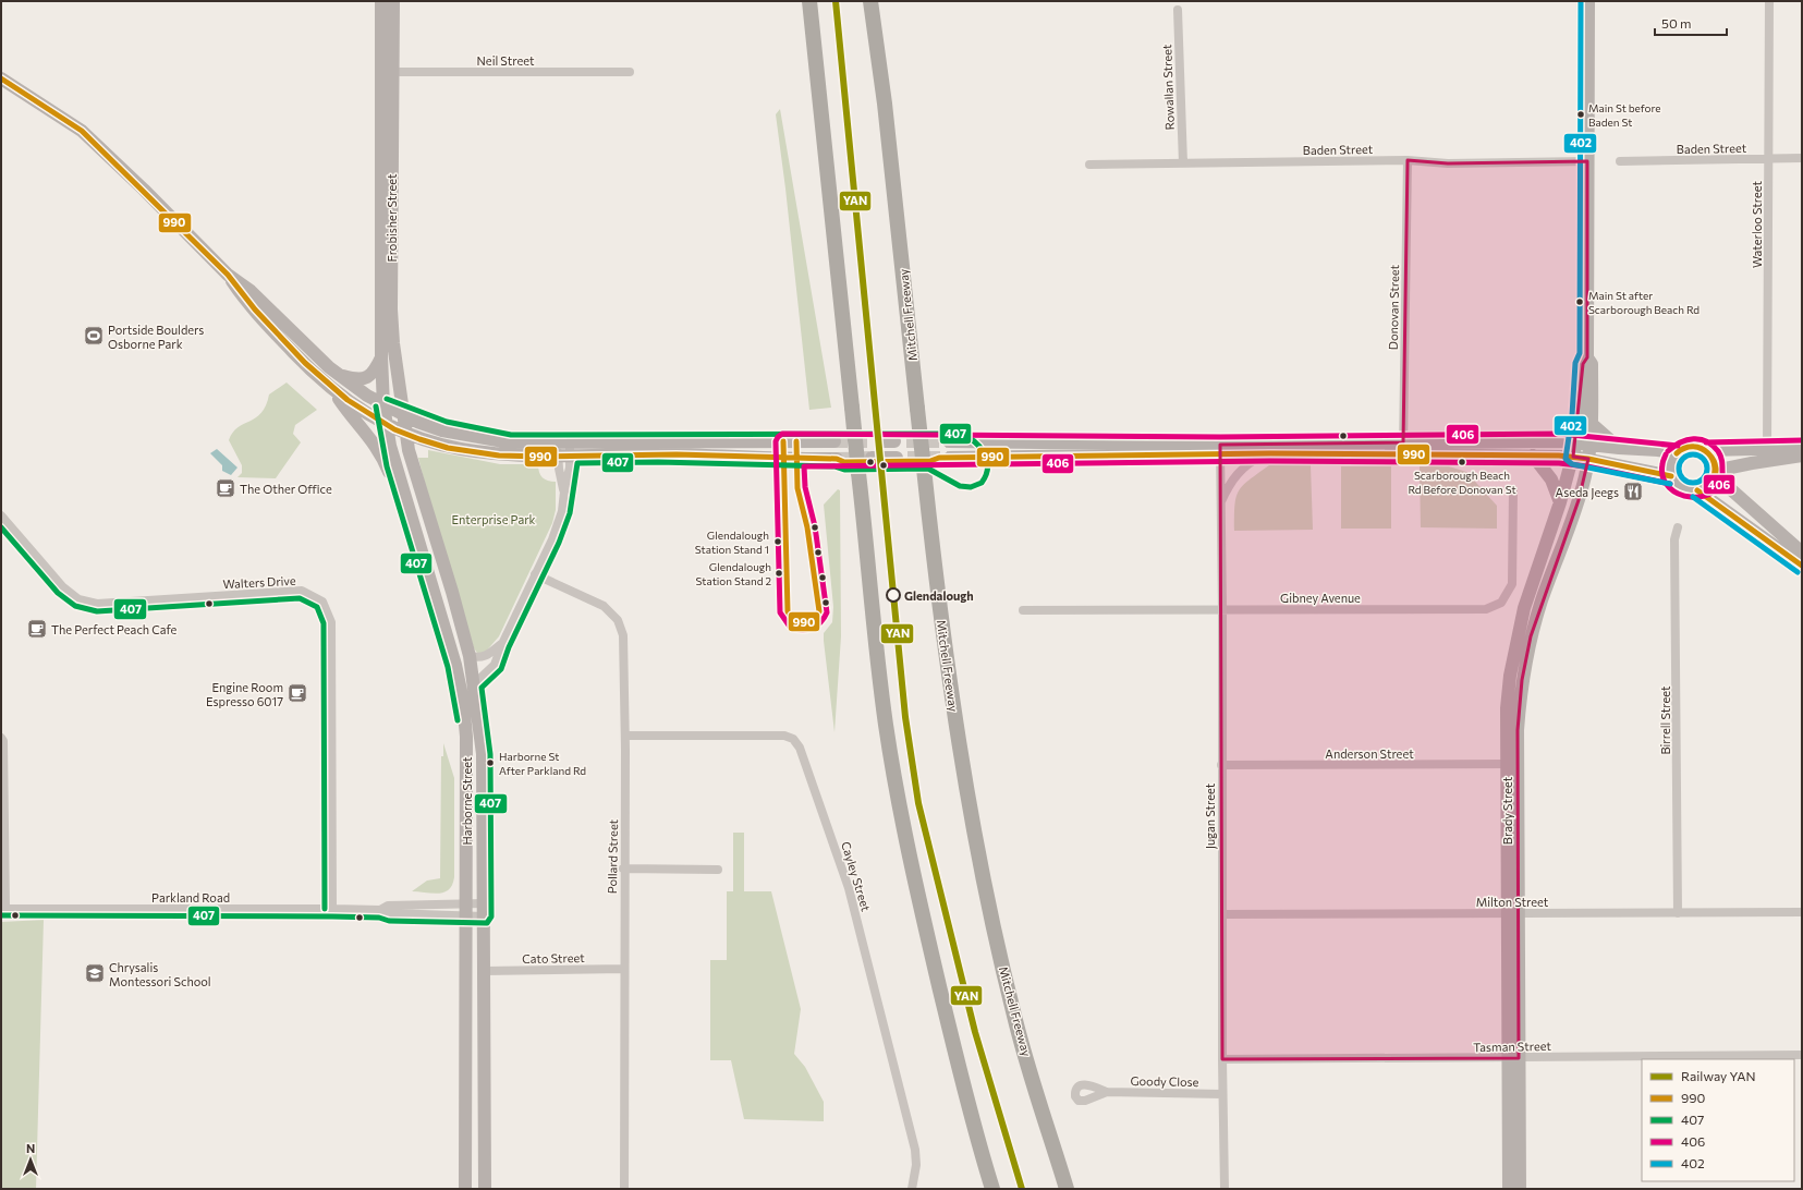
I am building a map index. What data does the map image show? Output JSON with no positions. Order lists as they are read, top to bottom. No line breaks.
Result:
{"streets":{"highway":["Mitchell Freeway"],"main road":["Frobisher Street","Harborne Street","Brady Street"],"street":["Neil Street","Rowallan Street","Baden Street","Waterloo Street","Donovan Street","Walters Drive","Gibney Avenue","Birrell Street","Anderson Street","Jugan Street","Pollard Street","Cayley Street","Parkland Road","Milton Street","Cato Street","Tasman Street","Goody Close"]},"crossings":[["Neil Street","Frobisher Street"],["Rowallan Street","Baden Street"],["Baden Street","Waterloo Street"],["Baden Street","Donovan Street"],["Frobisher Street","Harborne Street"],["Walters Drive","Parkland Road"],["Gibney Avenue","Jugan Street"],["Birrell Street","Milton Street"],["Anderson Street","Brady Street"],["Anderson Street","Jugan Street"],["Harborne Street","Parkland Road"],["Harborne Street","Cato Street"],["Brady Street","Milton Street"],["Brady Street","Tasman Street"],["Jugan Street","Milton Street"],["Jugan Street","Tasman Street"],["Jugan Street","Goody Close"],["Pollard Street","Cayley Street"],["Pollard Street","Cato Street"]],"parks":["Enterprise Park"],"places":{"other":["Main St before Baden St","Main St after Scarborough Beach Rd","Scarborough Beach Rd Before Donovan St","Glendalough Station Stand 1","Glendalough Station Stand 2","Glendalough","Harborne St After Parkland Rd"],"sports":["Portside Boulders Osborne Park"],"cafe":["The Other Office","The Perfect Peach Cafe","Engine Room Espresso 6017"],"restaurant":["Aseda Jeegs"],"school or university":["Chrysalis Montessori School"]},"lines":["rail line YAN","transit line 402","transit line 990","transit line 407","transit line 406"],"legend":["Railway YAN","990","407","406","402"],"scale_bar":"50 m","north":"top"}
